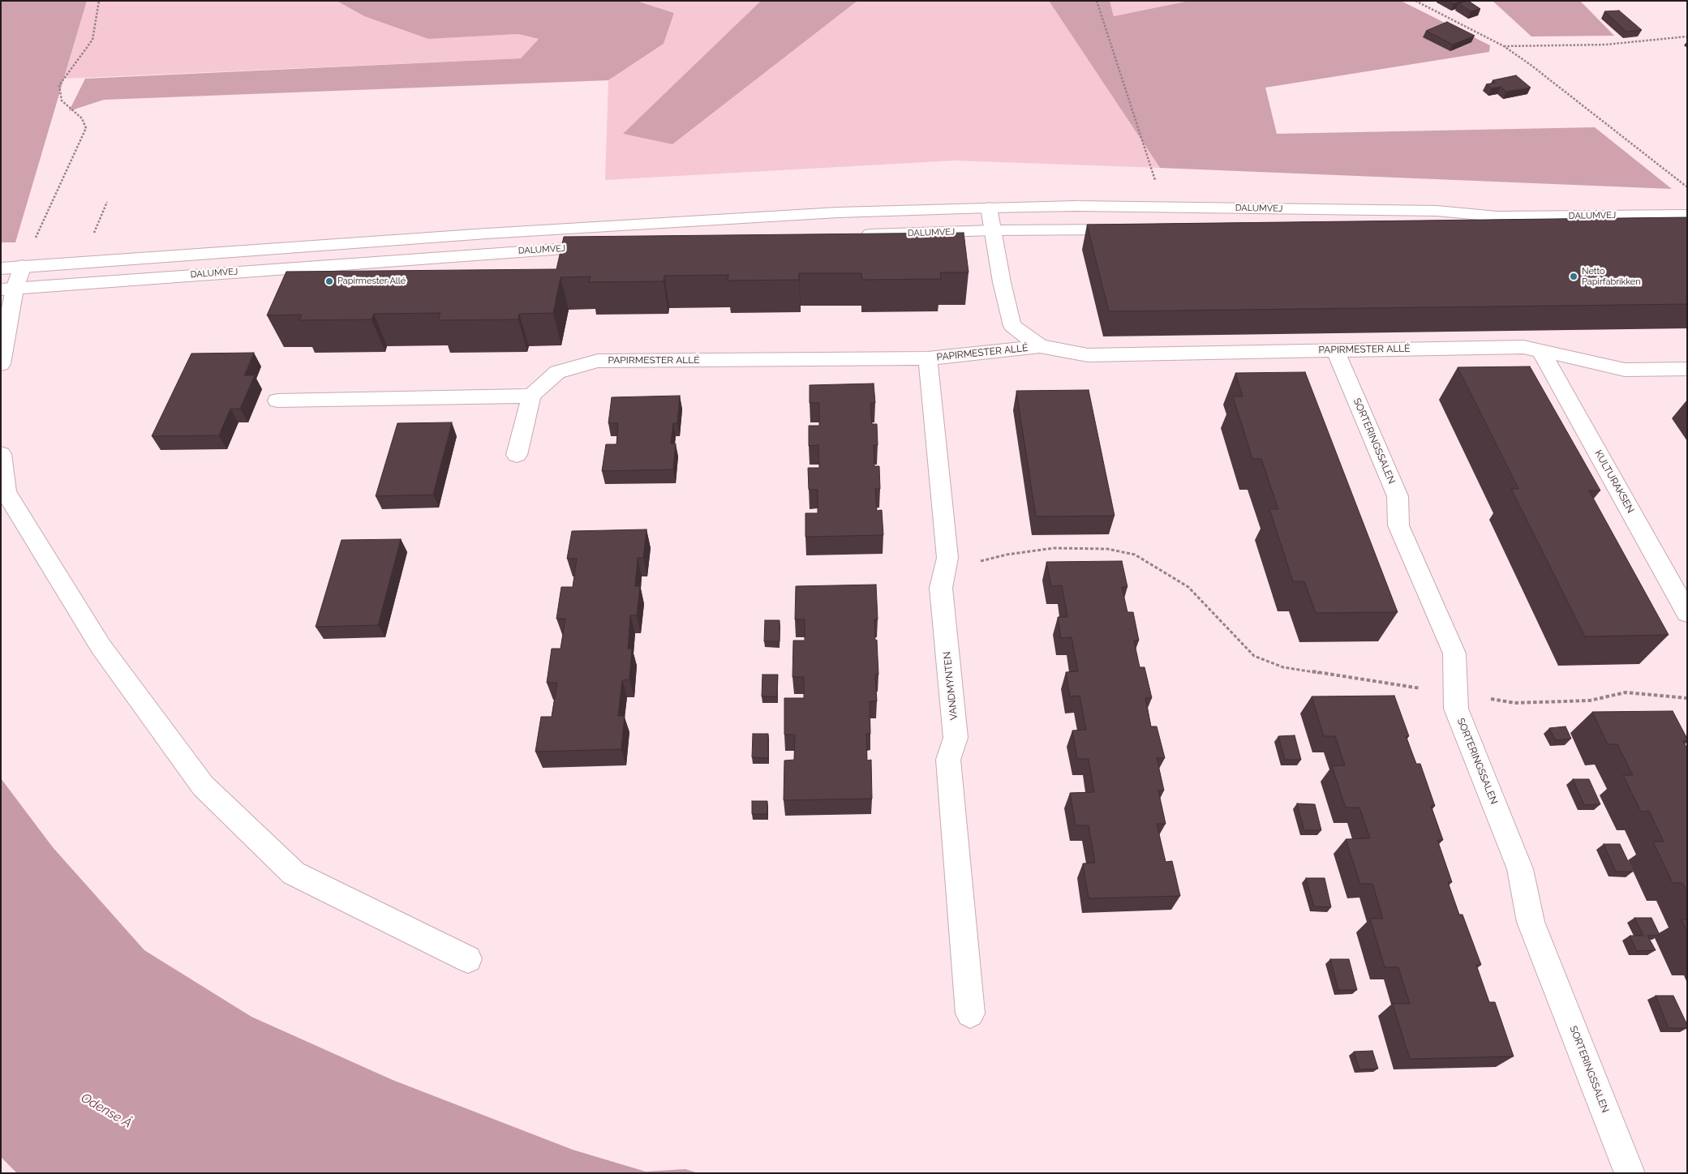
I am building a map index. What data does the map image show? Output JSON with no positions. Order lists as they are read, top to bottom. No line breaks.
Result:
{"streets":{"street":["DALUMVEJ","PAPIRMESTER ALLÉ","SORTERINGSSALEN","KULTURAKSEN","VANDMYNTEN"]},"crossings":[["DALUMVEJ","PAPIRMESTER ALLÉ"],["PAPIRMESTER ALLÉ","SORTERINGSSALEN"],["PAPIRMESTER ALLÉ","KULTURAKSEN"],["PAPIRMESTER ALLÉ","VANDMYNTEN"]],"water":["Odense Å"],"places":["Netto Papirfabrikken","Papirmester Allé"]}
